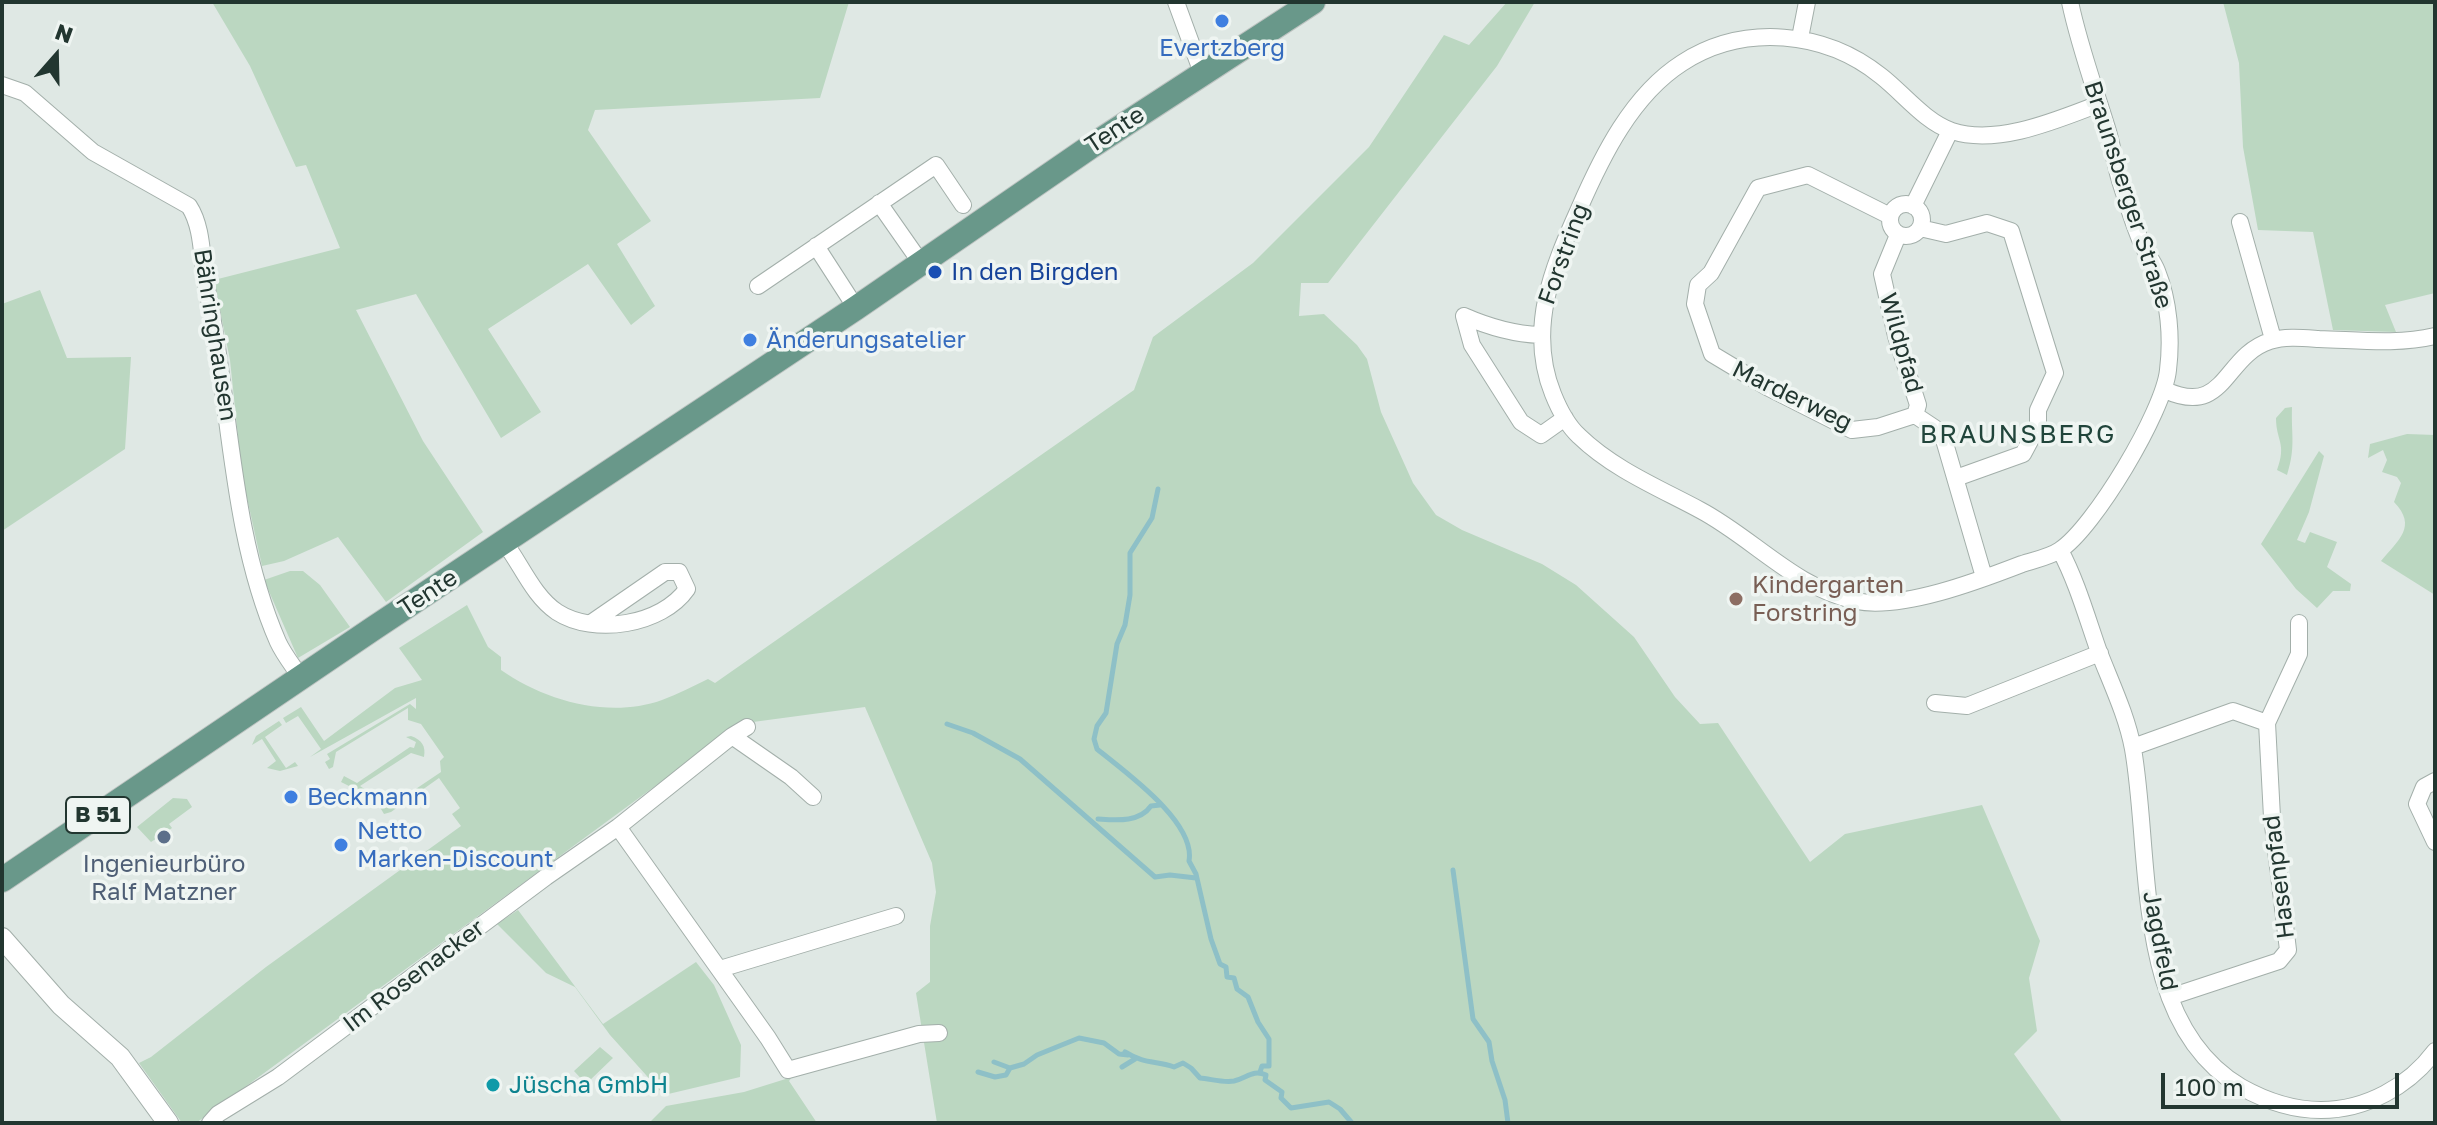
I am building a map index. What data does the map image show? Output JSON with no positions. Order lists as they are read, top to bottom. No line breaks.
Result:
{"streets":{"main road":["Tente","B 51"],"street":["Braunsberger Straße","Forstring","Bähringhausen","Wildpfad","Marderweg","Hasenpfad","Jagdfeld","Im Rosenacker"]},"crossings":[["Tente","Bähringhausen"],["Braunsberger Straße","Forstring"],["Forstring","Wildpfad"],["Forstring","Jagdfeld"],["Wildpfad","Marderweg"],["Hasenpfad","Jagdfeld"]],"districts":["BRAUNSBERG"],"places":["Evertzberg","In den Birgden","Änderungsatelier","Kindergarten Forstring","Beckmann","Ingenieurbüro Ralf Matzner","Netto Marken-Discount","Jüscha GmbH"],"scale_bar":"100 m","north":"top"}
